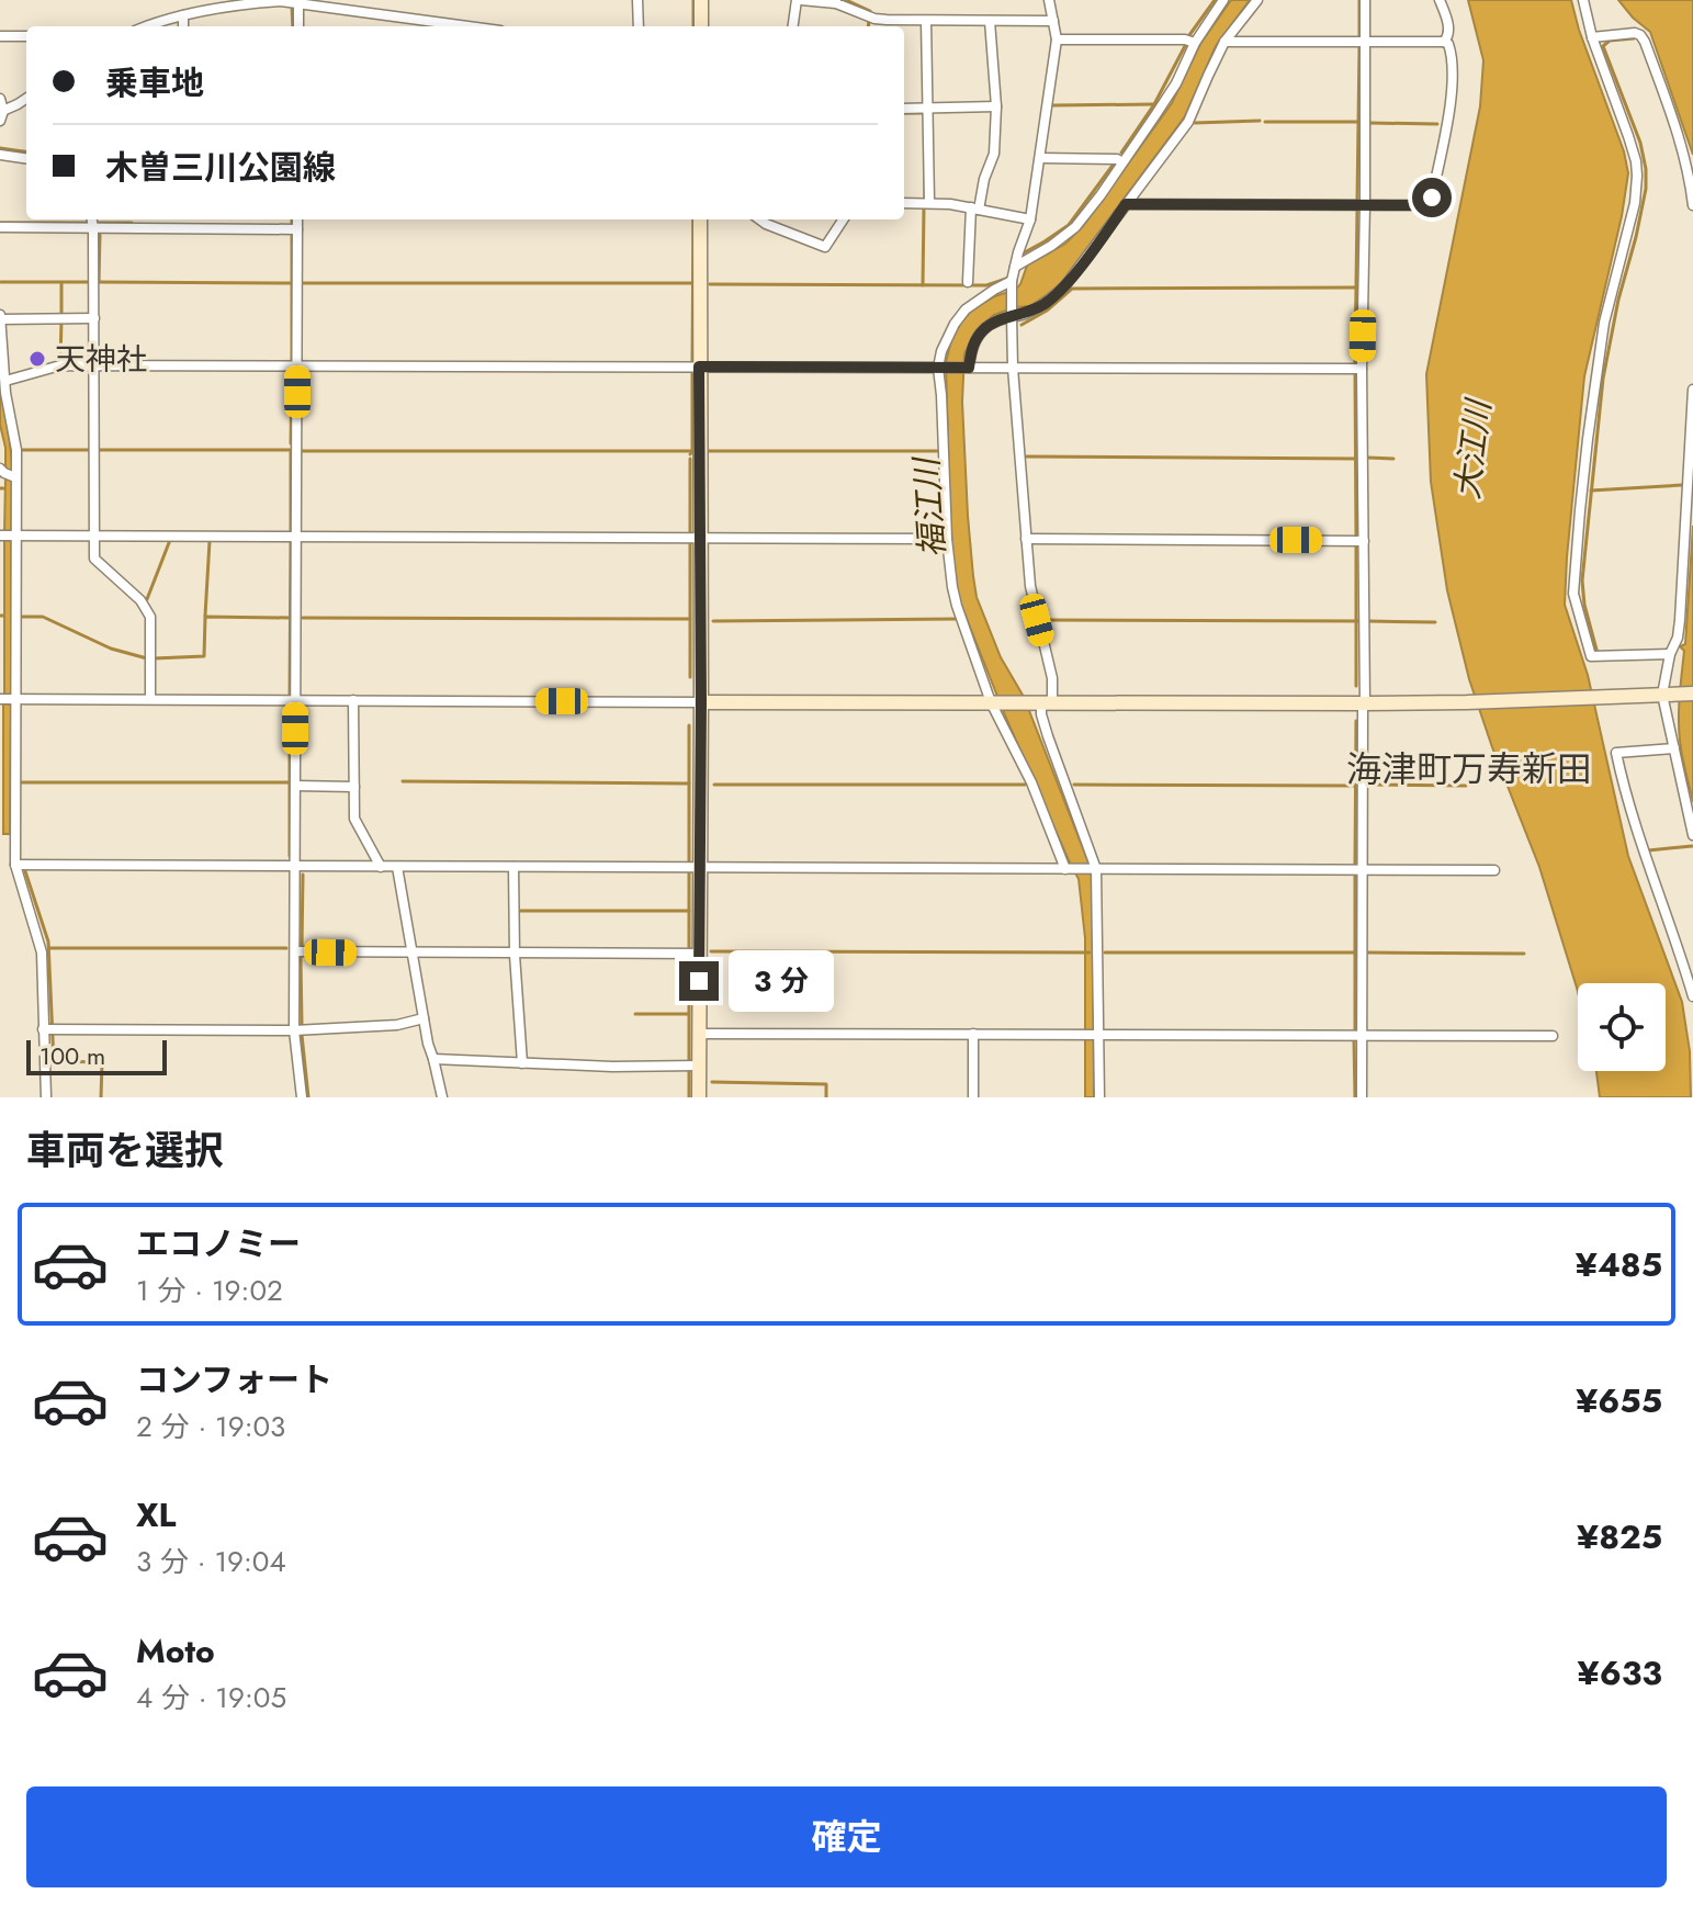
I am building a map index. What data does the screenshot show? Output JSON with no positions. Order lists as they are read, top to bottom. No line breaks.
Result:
{"districts":["海津町万寿新田"],"water":["大江川","福江川"],"places":["天神社"],"scale_bar":"100 m","page":{"banner":["乗車地","木曽三川公園線"],"bubble":"3 分","scale":"100 m","heading":"車両を選択","list":[{"name":"エコノミー","note":"1 分 · 19:02","value":"¥485"},{"name":"コンフォート","note":"2 分 · 19:03","value":"¥655"},{"name":"XL","note":"3 分 · 19:04","value":"¥825"},{"name":"Moto","note":"4 分 · 19:05","value":"¥633"}],"buttons":"確定"}}
